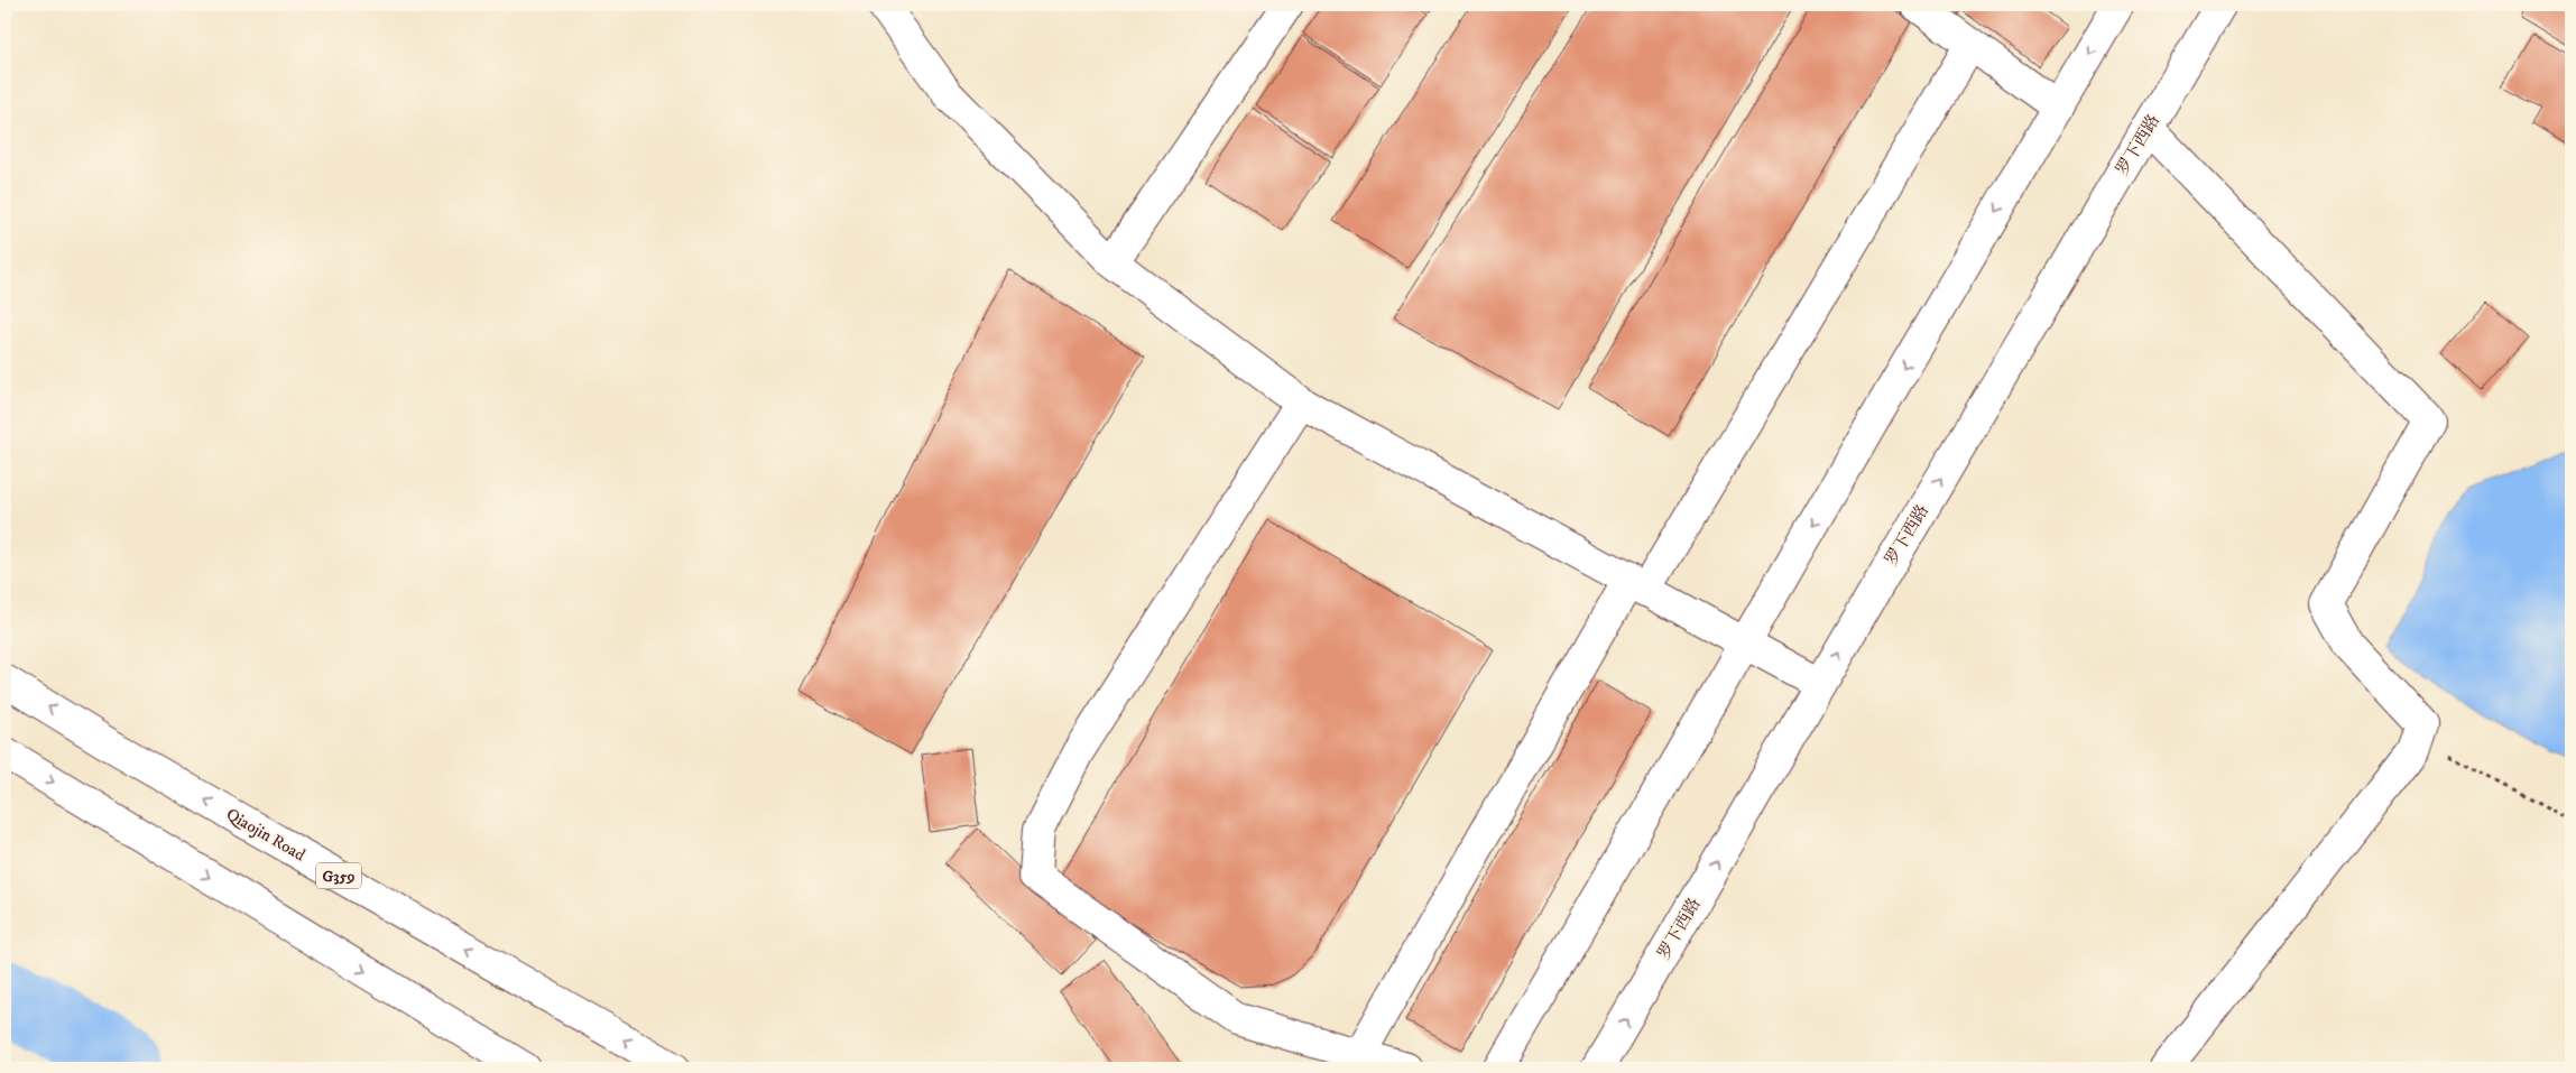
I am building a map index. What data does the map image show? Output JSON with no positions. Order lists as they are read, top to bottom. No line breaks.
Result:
{"streets":{"main road":["罗下西路","Qiaojin Road","G359"]}}
